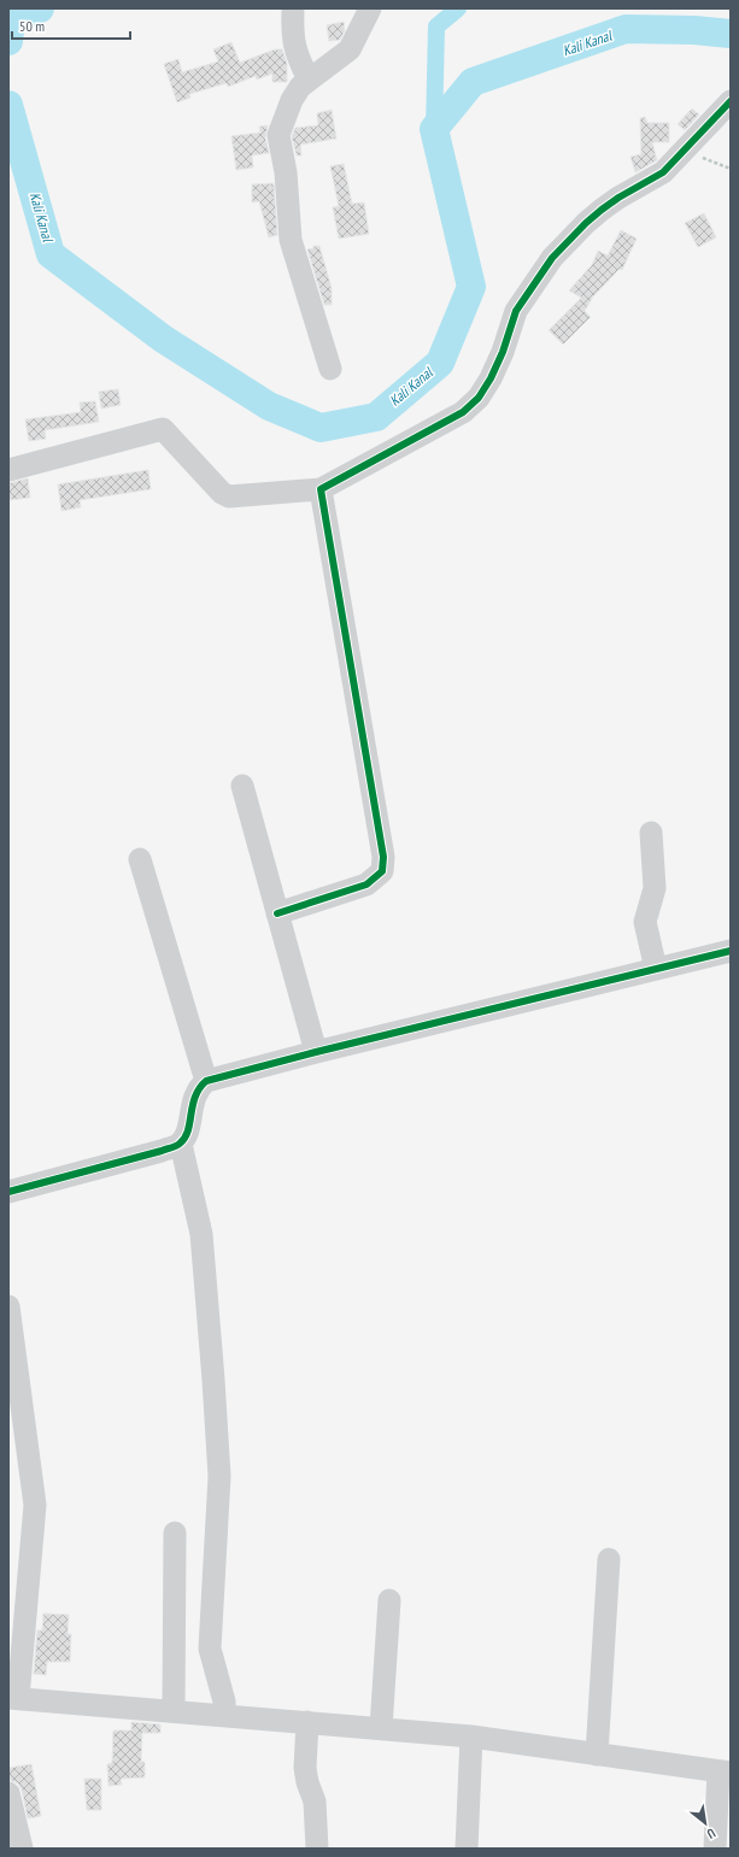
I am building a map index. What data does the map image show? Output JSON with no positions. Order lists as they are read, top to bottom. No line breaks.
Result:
{"water":["Kali Kanal"],"scale_bar":"50 m","north":"bottom right"}
